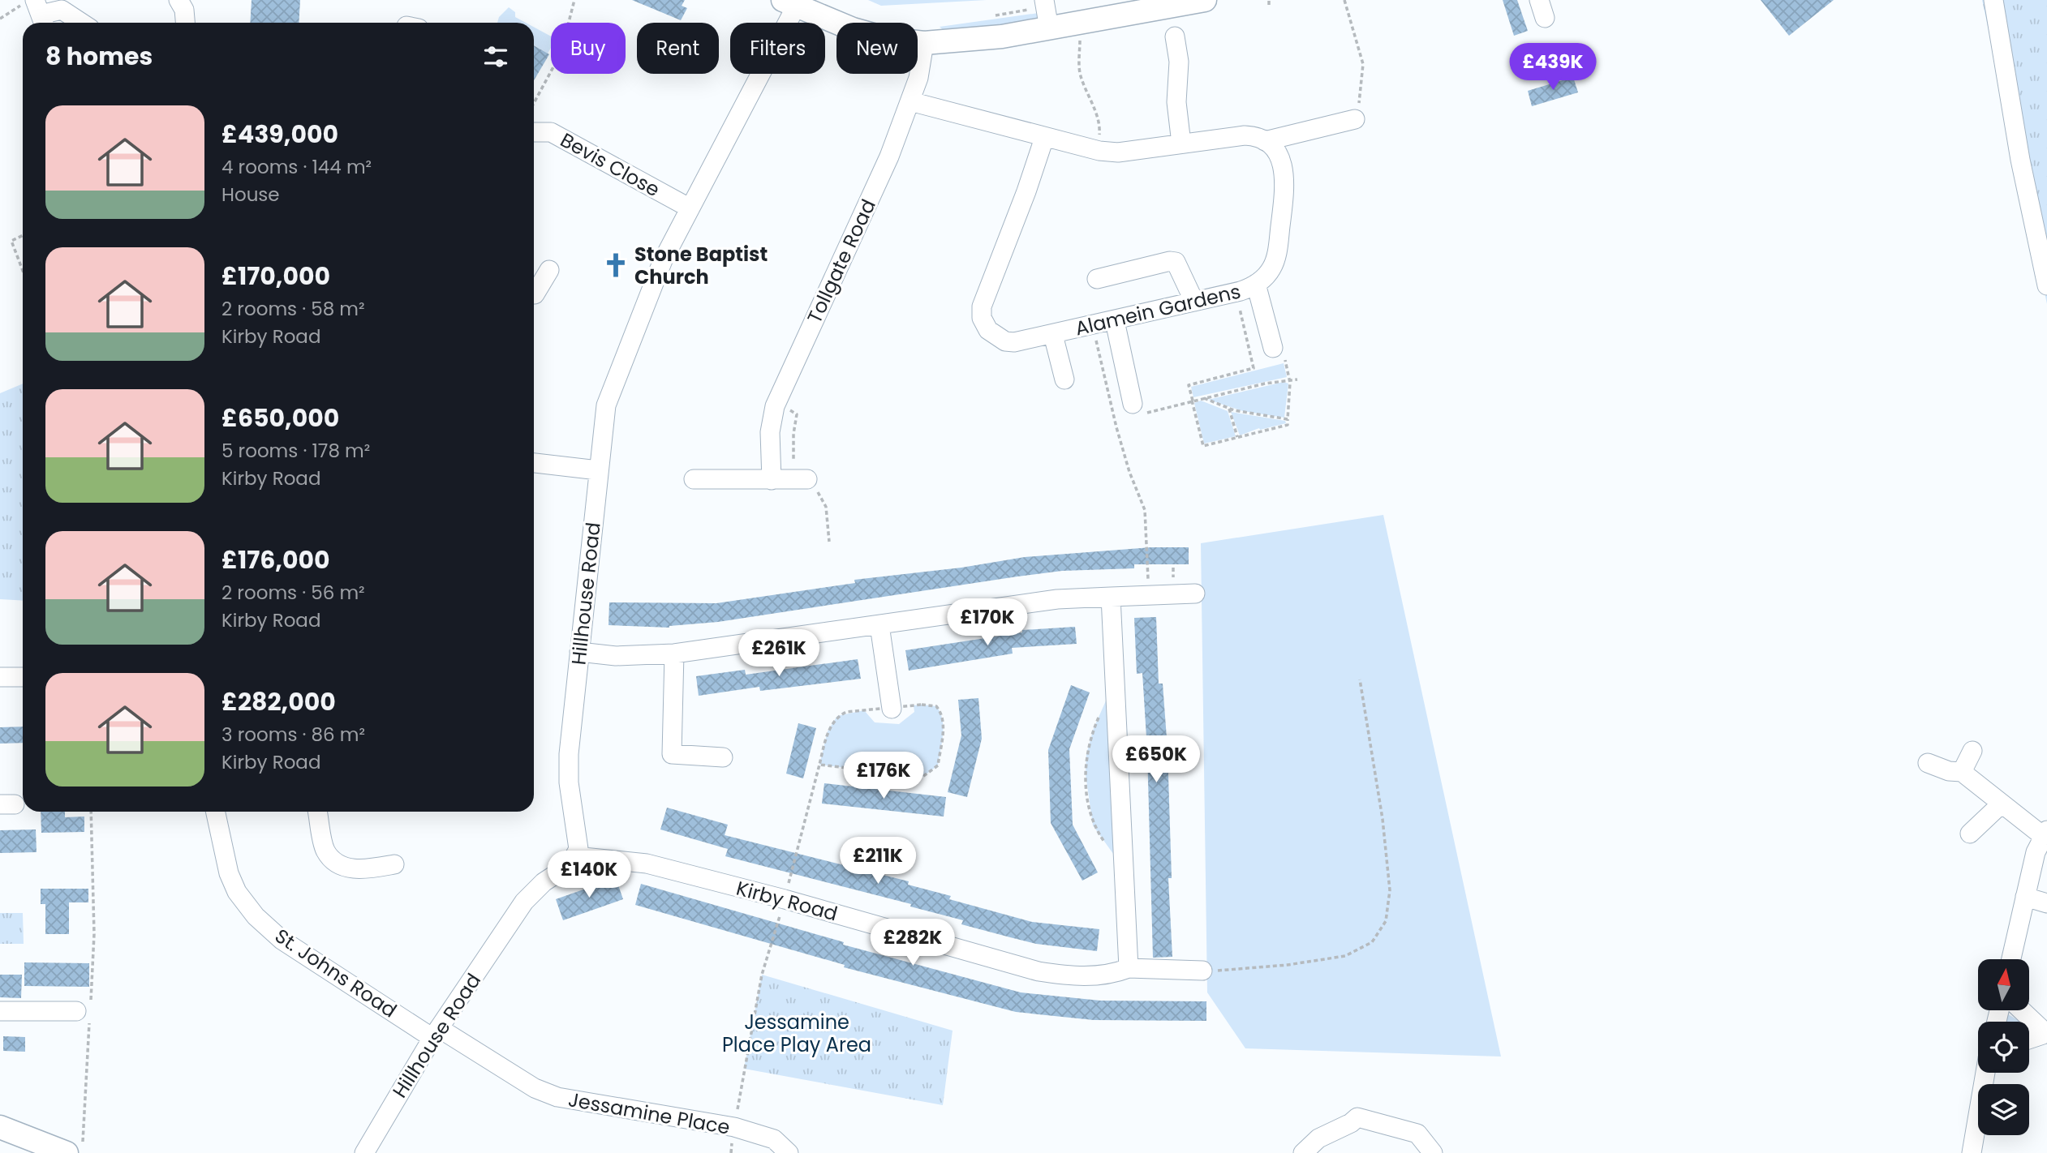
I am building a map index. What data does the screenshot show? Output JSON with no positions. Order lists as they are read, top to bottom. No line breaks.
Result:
{"streets":{"street":["Bevis Close","Tollgate Road","Alamein Gardens","Hillhouse Road","Kirby Road","St. Johns Road","Jessamine Place"]},"crossings":[["Bevis Close","Hillhouse Road"],["Hillhouse Road","Kirby Road"],["Hillhouse Road","St. Johns Road"],["Hillhouse Road","Jessamine Place"],["St. Johns Road","Jessamine Place"]],"parks":["Jessamine Place Play Area"],"places":{"church":["Stone Baptist Church"]},"north":"top","page":{"chip":["Buy","Rent","Filters","New"],"heading":"8 homes","price":["£439K","£170K","£261K","£650K","£176K","£211K","£140K","£282K"],"list":[{"name":"£439,000","note":"4 rooms · 144 m² · House"},{"name":"£170,000","note":"2 rooms · 58 m² · Kirby Road"},{"name":"£650,000","note":"5 rooms · 178 m² · Kirby Road"},{"name":"£176,000","note":"2 rooms · 56 m² · Kirby Road"},{"name":"£282,000","note":"3 rooms · 86 m² · Kirby Road"}]}}
